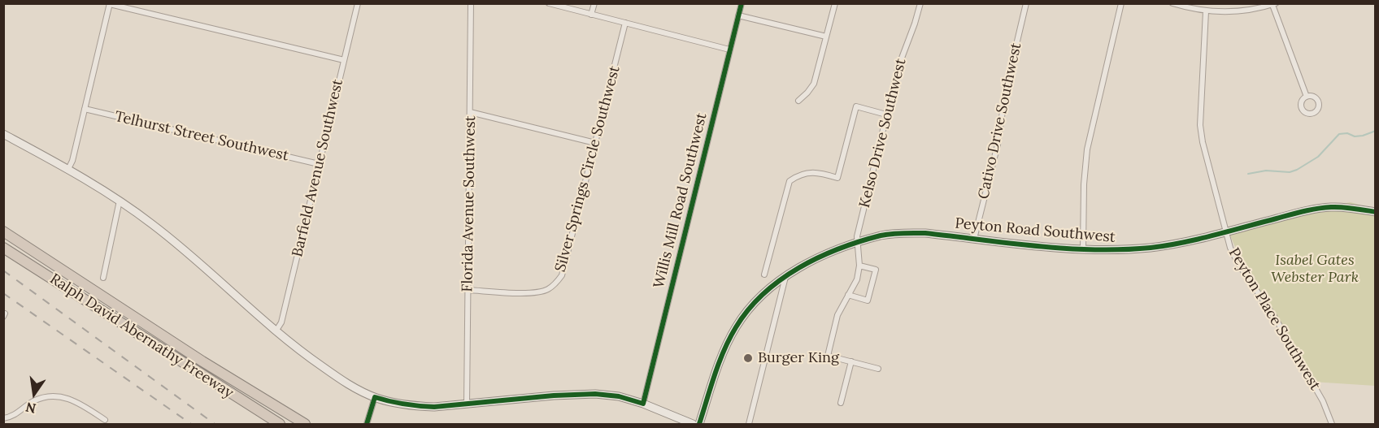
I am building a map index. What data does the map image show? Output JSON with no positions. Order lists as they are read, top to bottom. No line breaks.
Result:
{"streets":{"highway":["Ralph David Abernathy Freeway"],"main road":["Peyton Road Southwest"],"street":["Cativo Drive Southwest","Kelso Drive Southwest","Telhurst Street Southwest","Barfield Avenue Southwest","Silver Springs Circle Southwest","Willis Mill Road Southwest","Florida Avenue Southwest","Peyton Place Southwest"]},"crossings":[["Cativo Drive Southwest","Peyton Road Southwest"],["Kelso Drive Southwest","Peyton Road Southwest"],["Telhurst Street Southwest","Barfield Avenue Southwest"],["Silver Springs Circle Southwest","Florida Avenue Southwest"],["Peyton Road Southwest","Peyton Place Southwest"]],"parks":["Isabel Gates Webster Park"],"places":["Burger King"],"north":"bottom"}
